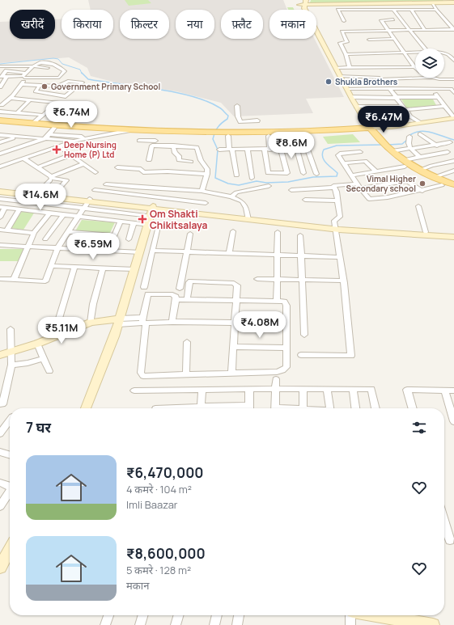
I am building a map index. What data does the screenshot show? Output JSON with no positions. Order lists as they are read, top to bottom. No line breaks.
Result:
{"places":{"other":["Shukla Brothers","Government Primary School","Vimal Higher Secondary school"],"health":["Deep Nursing Home (P) Ltd","Om Shakti Chikitsalaya"]},"page":{"chip":["खरीदें","किराया","फ़िल्टर","नया","फ़्लैट","मकान"],"price":["₹6.74M","₹6.47M","₹8.6M","₹14.6M","₹6.59M","₹4.08M","₹5.11M"],"heading":"7 घर","list":[{"name":"₹6,470,000","note":"4 कमरे · 104 m² · Imli Baazar"},{"name":"₹8,600,000","note":"5 कमरे · 128 m² · मकान"}]}}
